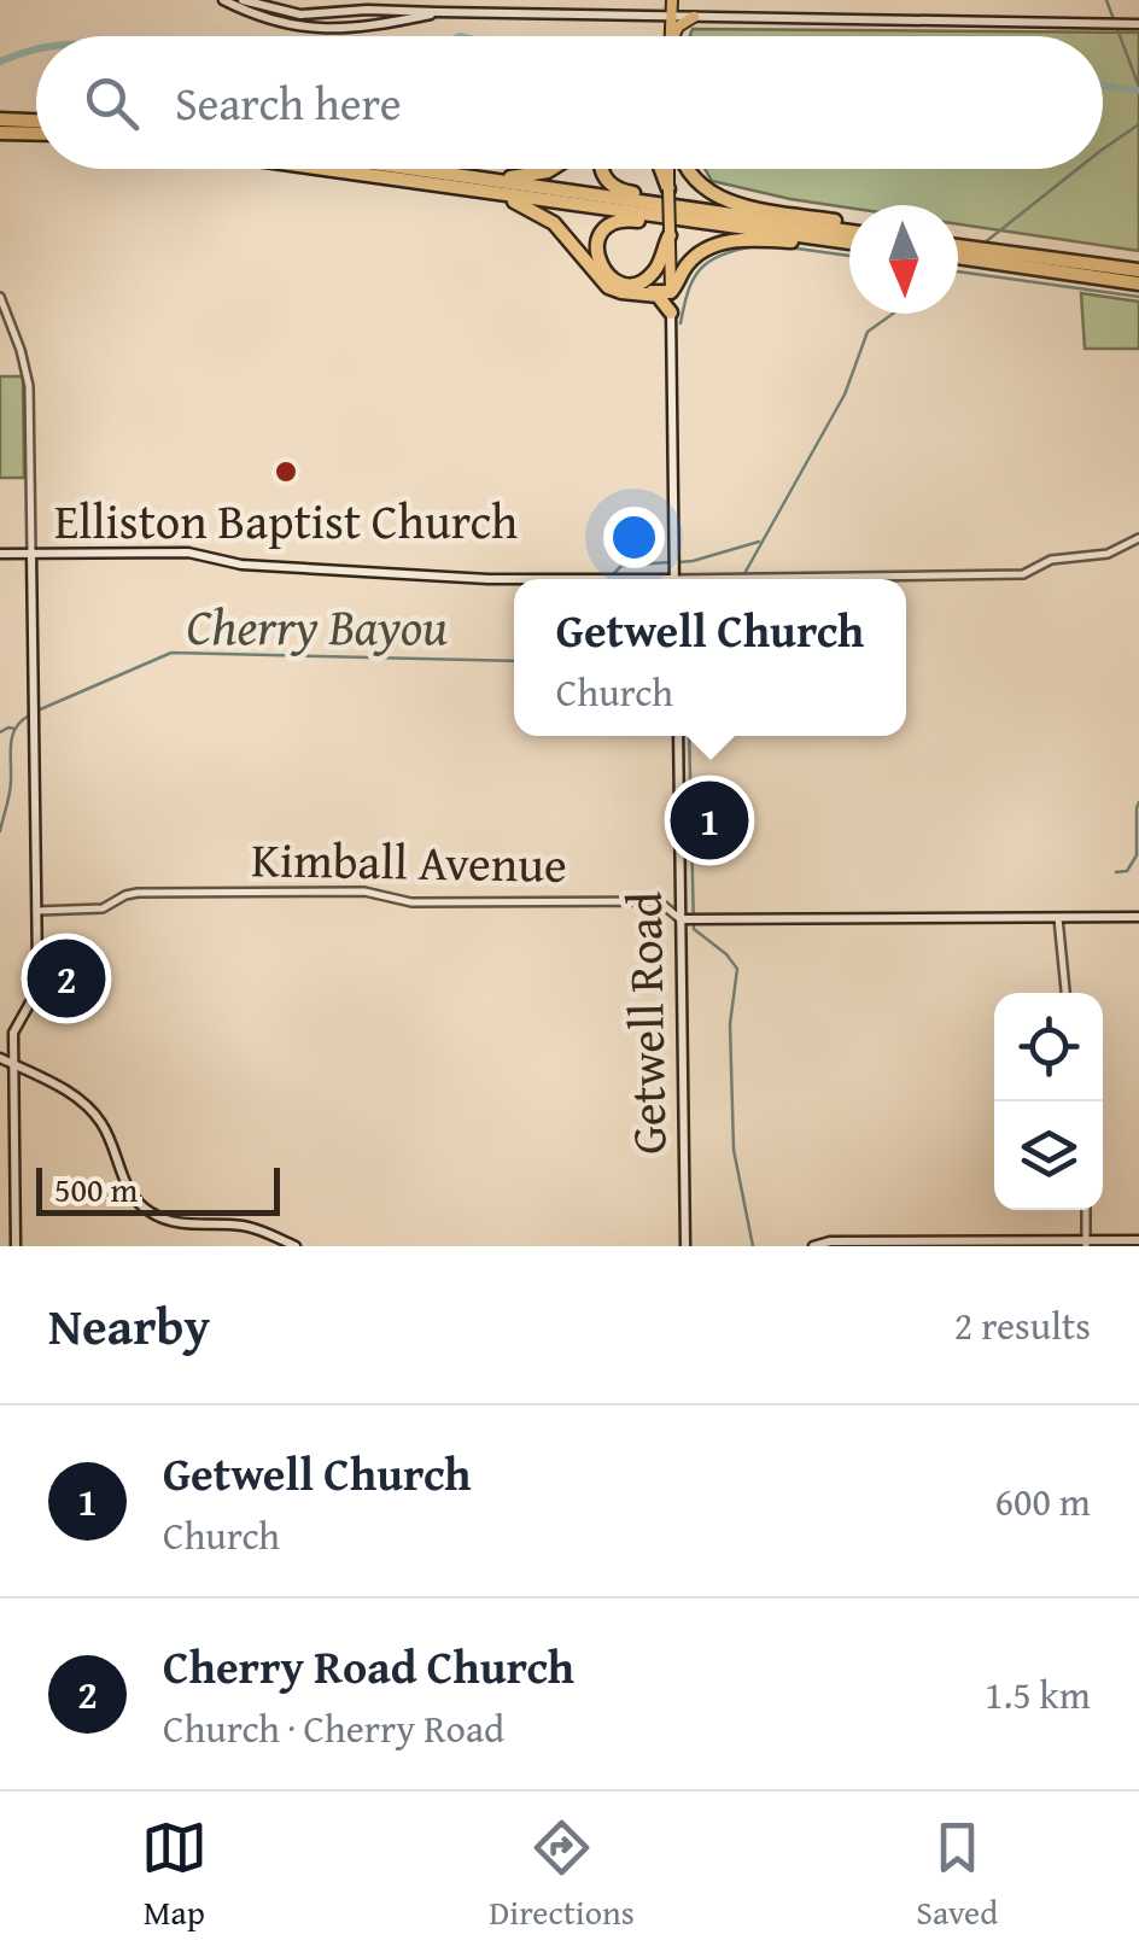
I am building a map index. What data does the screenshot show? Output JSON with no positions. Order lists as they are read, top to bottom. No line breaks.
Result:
{"streets":{"main road":["Kimball Avenue","Getwell Road"]},"crossings":[["Kimball Avenue","Getwell Road"]],"water":["Cherry Bayou"],"places":["Elliston Baptist Church"],"scale_bar":"500 m","north":"bottom","page":{"search":"Search here","popup":["Getwell Church","Church"],"pins":["1","2"],"scale":"500 m","heading":["Nearby","2 results"],"list":[{"mark":"1","name":"Getwell Church","note":"Church","value":"600 m"},{"mark":"2","name":"Cherry Road Church","note":"Church · Cherry Road","value":"1.5 km"}],"nav":["Map","Directions","Saved"]}}
